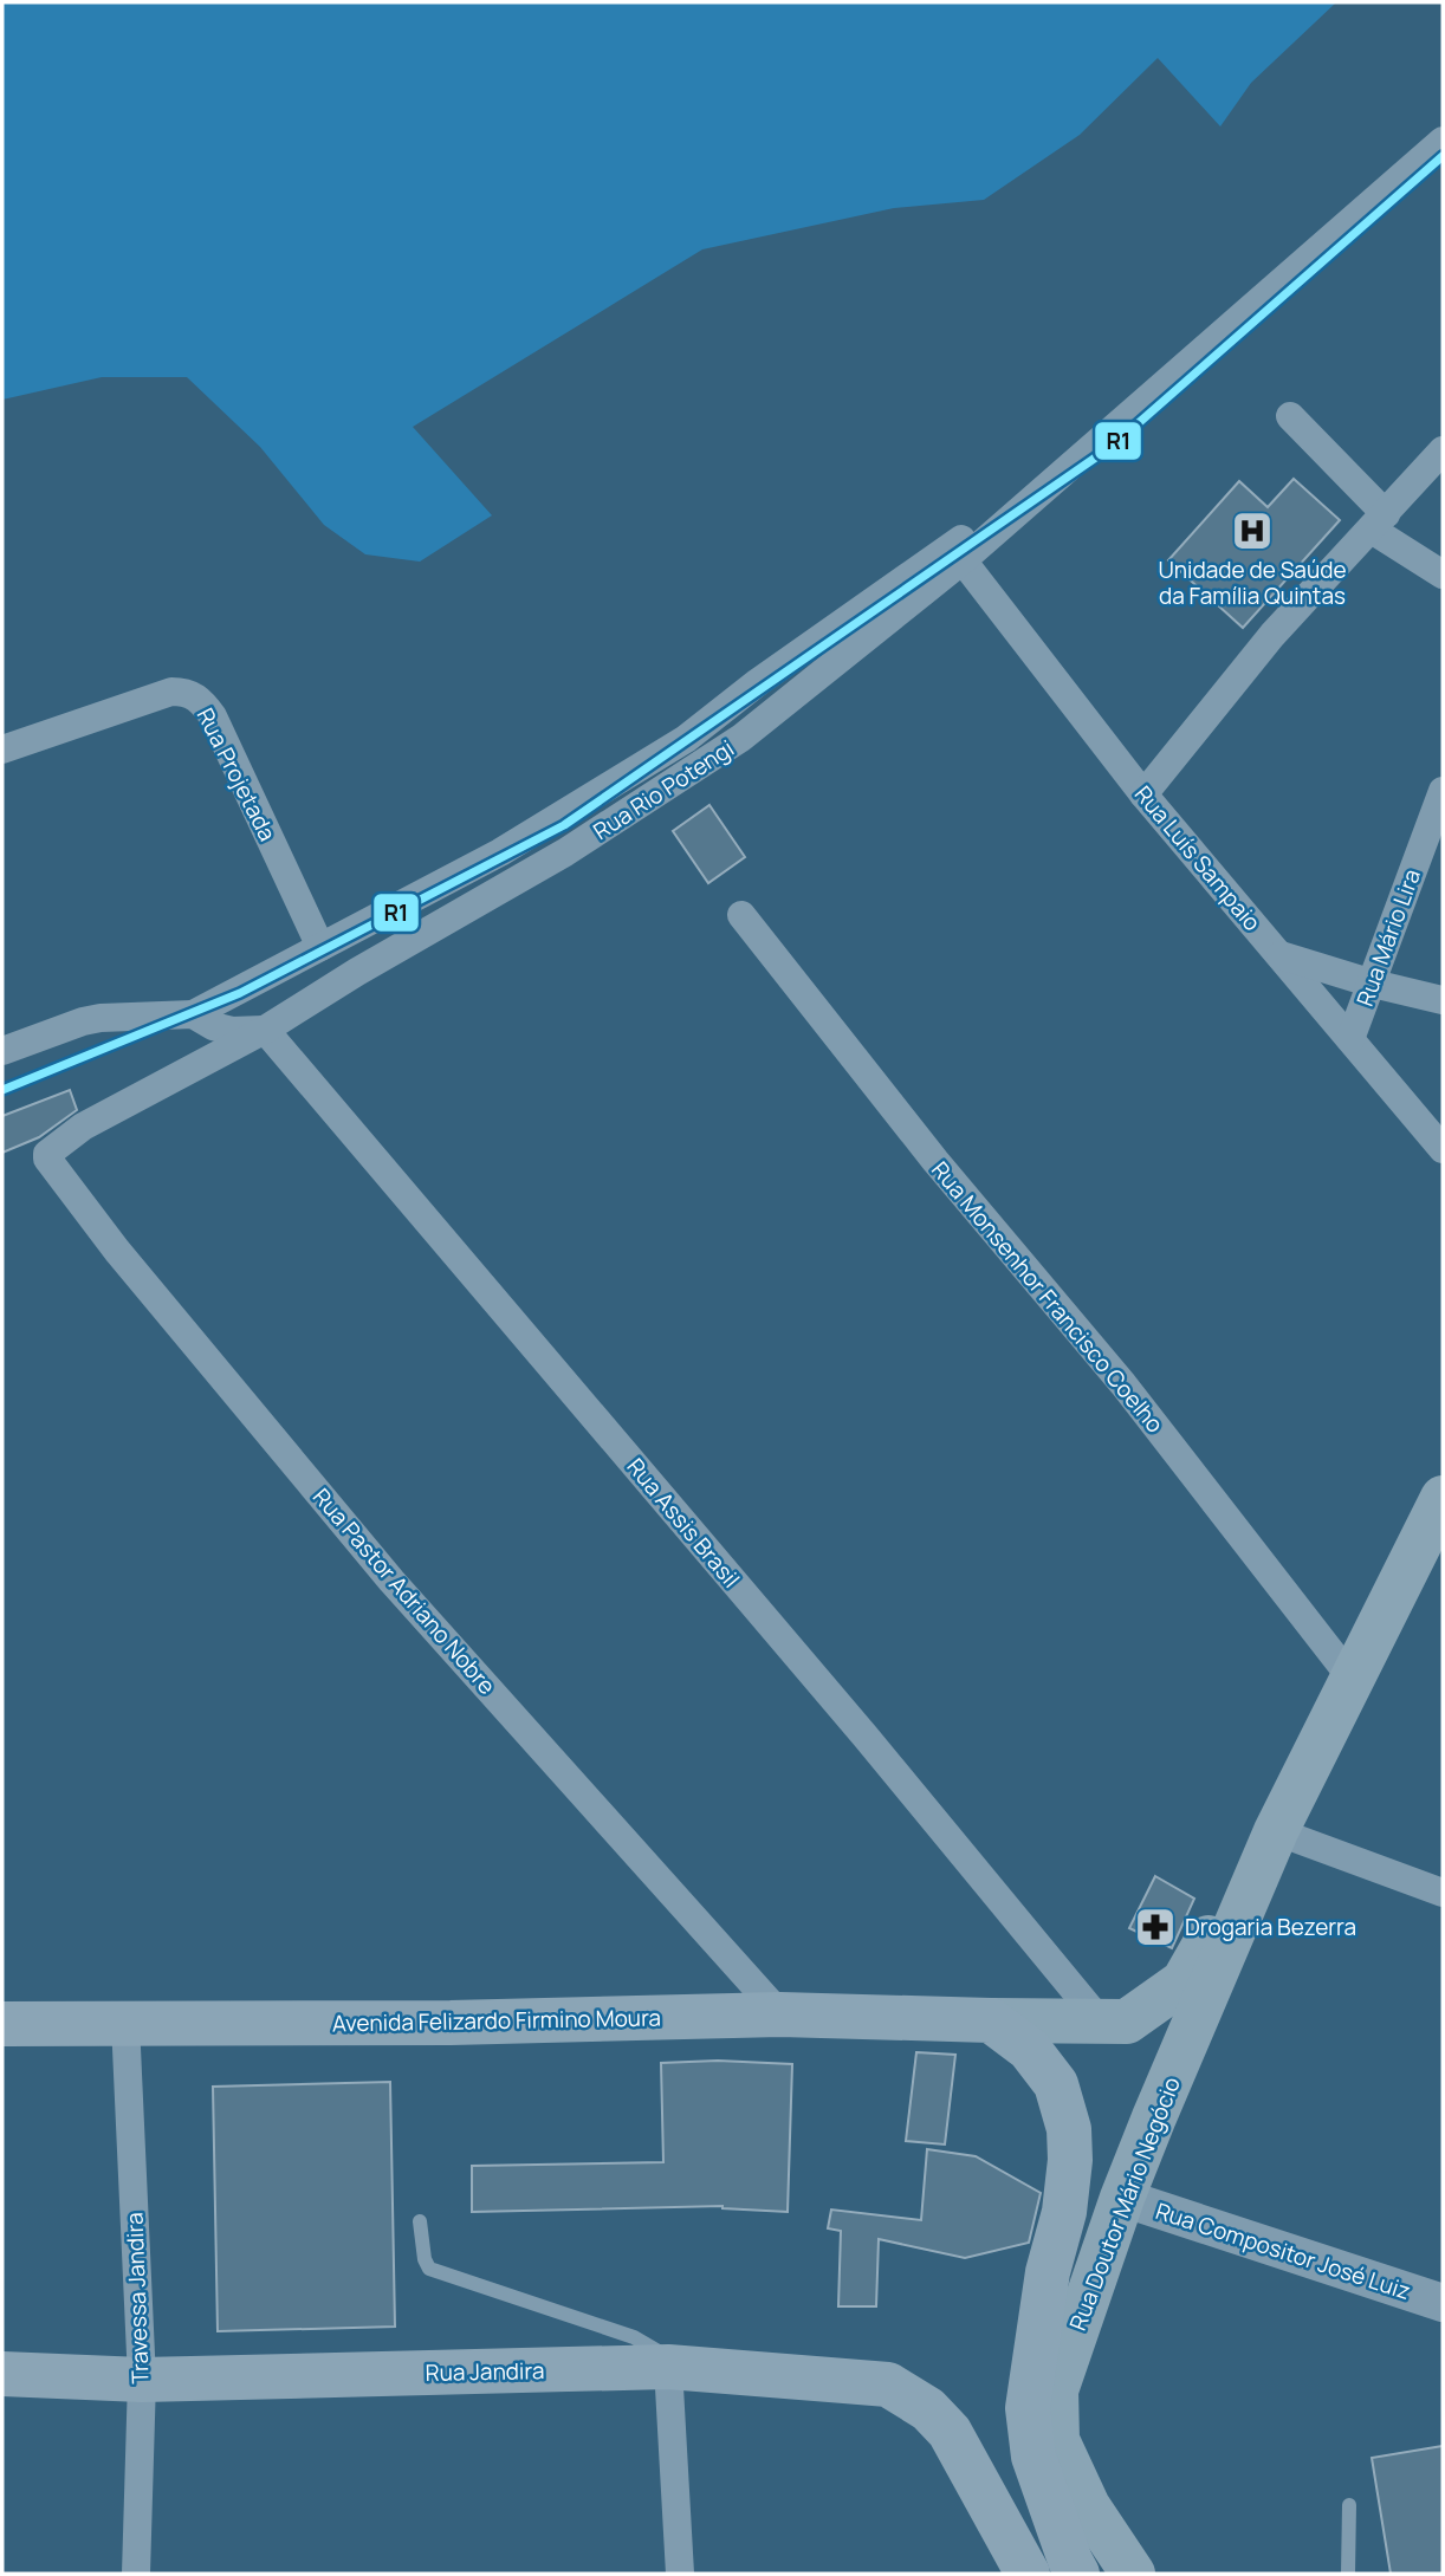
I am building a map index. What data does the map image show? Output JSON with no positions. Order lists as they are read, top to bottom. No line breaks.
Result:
{"streets":{"highway":["Avenida Felizardo Firmino Moura","Rua Doutor Mário Negócio","Rua Jandira"],"street":["Rua Projetada","Rua Rio Potengi","Rua Luís Sampaio","Rua Mário Lira","Rua Monsenhor Francisco Coelho","Rua Assis Brasil","Rua Pastor Adriano Nobre","Rua Compositor José Luiz","Travessa Jandira"]},"crossings":[["Rua Projetada","Rua Rio Potengi"],["Rua Rio Potengi","Rua Luís Sampaio"],["Rua Rio Potengi","Rua Assis Brasil"],["Rua Rio Potengi","Rua Pastor Adriano Nobre"],["Rua Luís Sampaio","Rua Mário Lira"],["Rua Monsenhor Francisco Coelho","Rua Doutor Mário Negócio"],["Rua Assis Brasil","Rua Doutor Mário Negócio"],["Rua Pastor Adriano Nobre","Avenida Felizardo Firmino Moura"],["Avenida Felizardo Firmino Moura","Rua Doutor Mário Negócio"],["Avenida Felizardo Firmino Moura","Travessa Jandira"],["Rua Doutor Mário Negócio","Rua Compositor José Luiz"],["Travessa Jandira","Rua Jandira"]],"places":{"hospital":["Unidade de Saúde da Família Quintas"],"pharmacy":["Drogaria Bezerra"]},"lines":["transit line R1"]}
